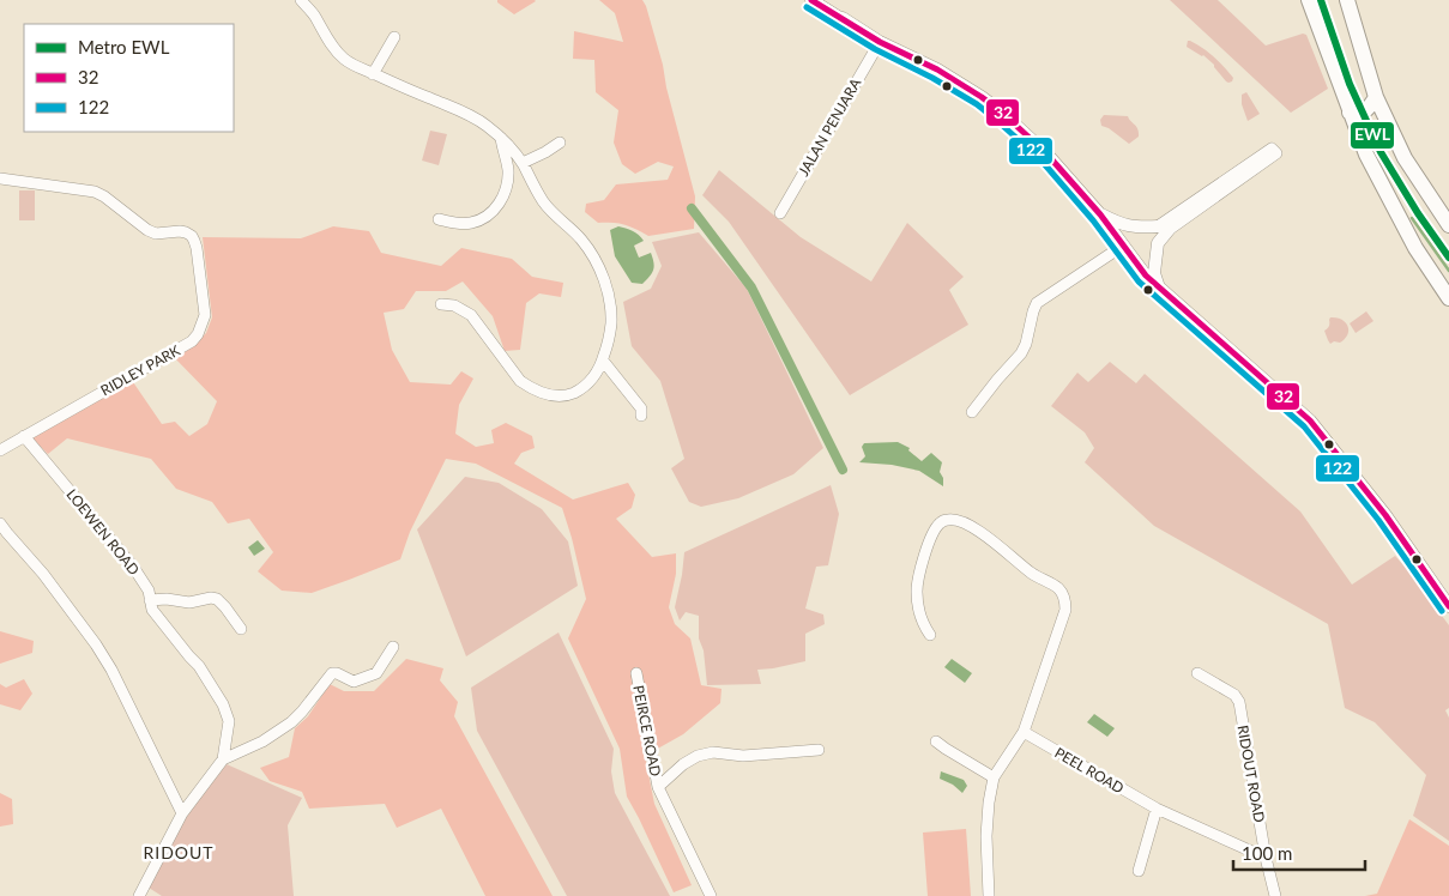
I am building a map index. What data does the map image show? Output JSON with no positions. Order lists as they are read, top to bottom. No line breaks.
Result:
{"streets":{"street":["JALAN PENJARA","RIDLEY PARK","LOEWEN ROAD","PEIRCE ROAD","PEEL ROAD","RIDOUT ROAD"]},"crossings":[["RIDLEY PARK","LOEWEN ROAD"],["PEEL ROAD","RIDOUT ROAD"]],"districts":["RIDOUT"],"lines":["metro line EWL","transit line 32","transit line 122"],"legend":["Metro EWL","32","122"],"scale_bar":"100 m"}
